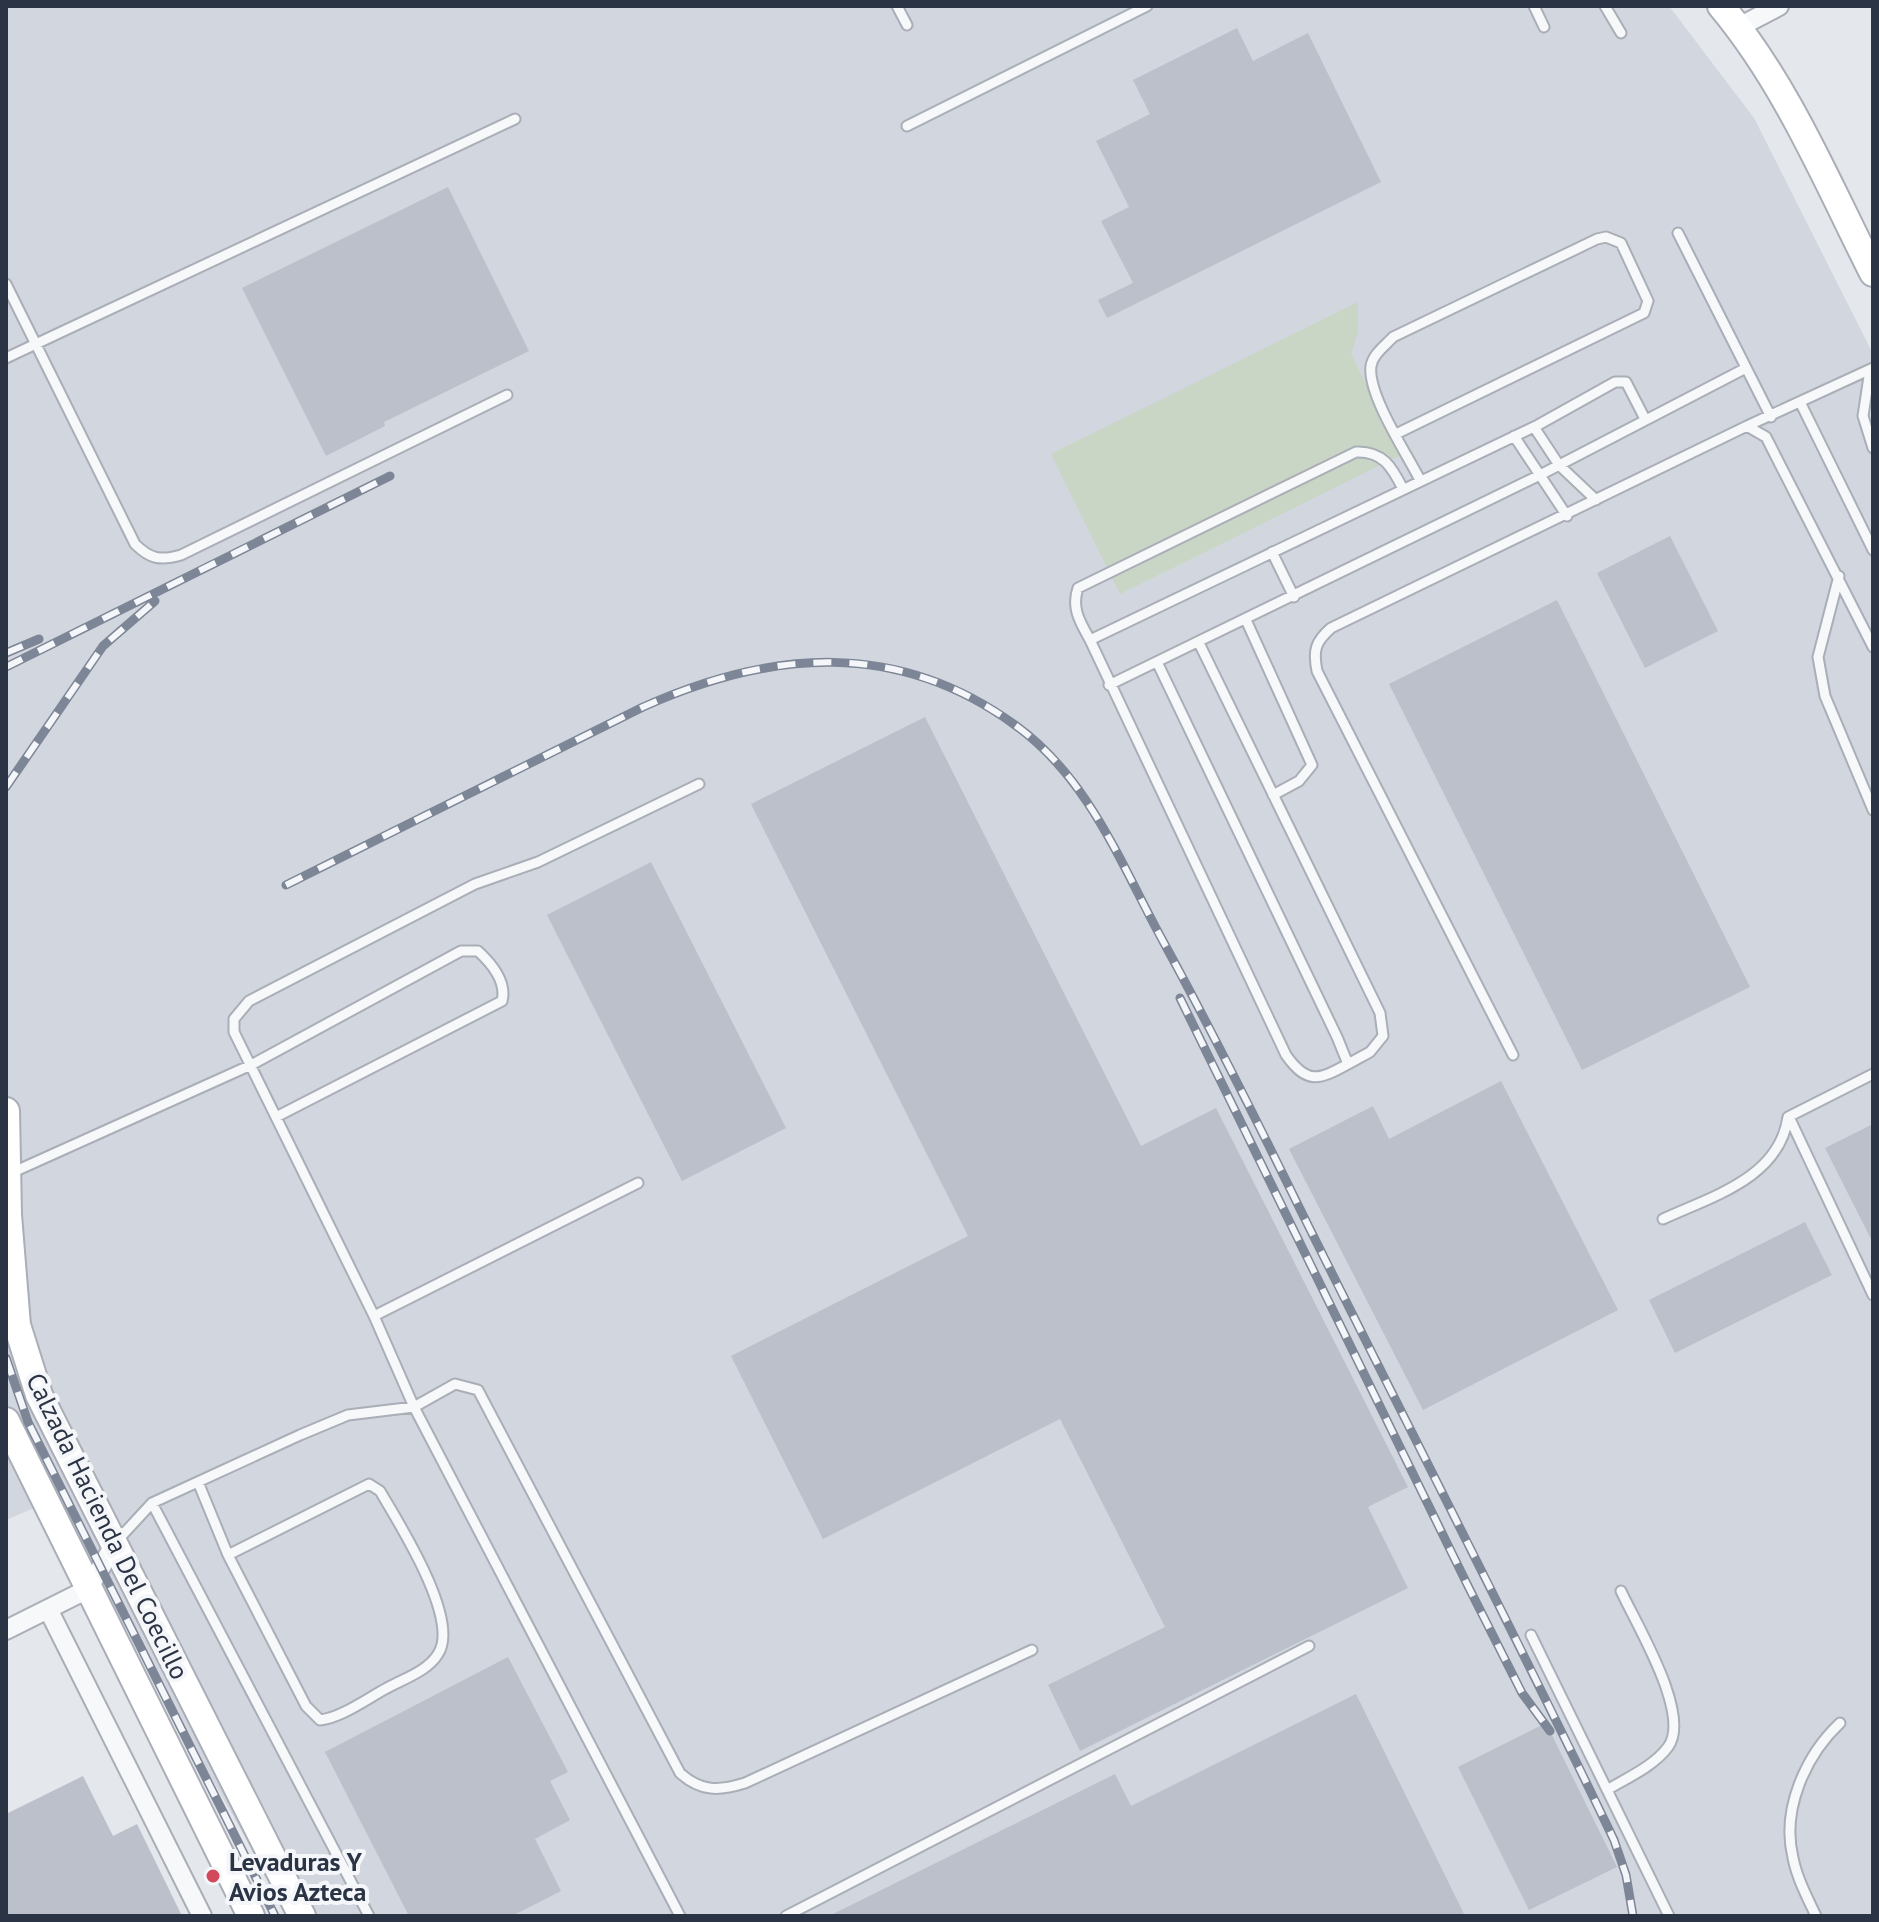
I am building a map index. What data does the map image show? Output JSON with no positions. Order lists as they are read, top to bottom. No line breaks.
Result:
{"streets":{"main road":["Calzada Hacienda Del Coecillo"]},"places":["Levaduras Y Avios Azteca"]}
